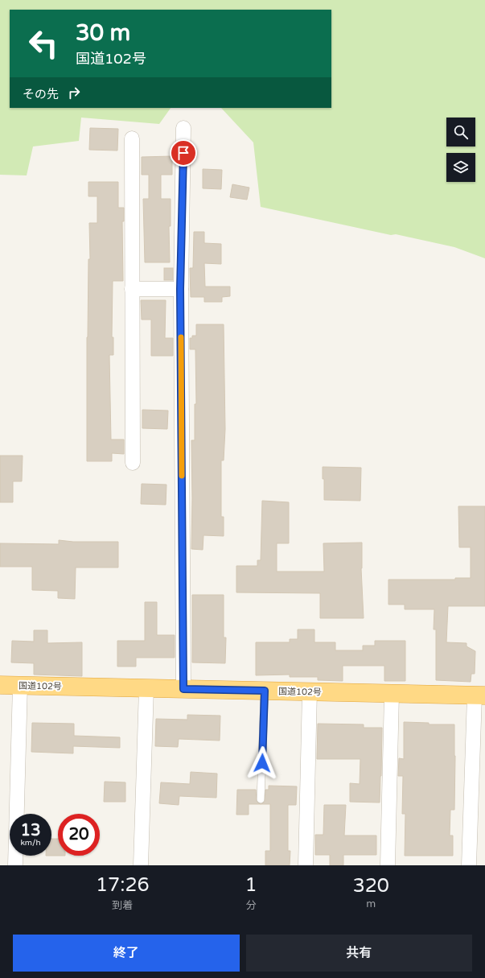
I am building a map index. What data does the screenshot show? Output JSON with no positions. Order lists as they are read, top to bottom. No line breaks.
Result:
{"streets":{"highway":["国道102号"]},"page":{"turn":["30 m","国道102号"],"then":"その先","speed":"13 km/h","limit":"20","eta":["17:26","到着","1","分","320","m"],"buttons":["終了","共有"]}}
